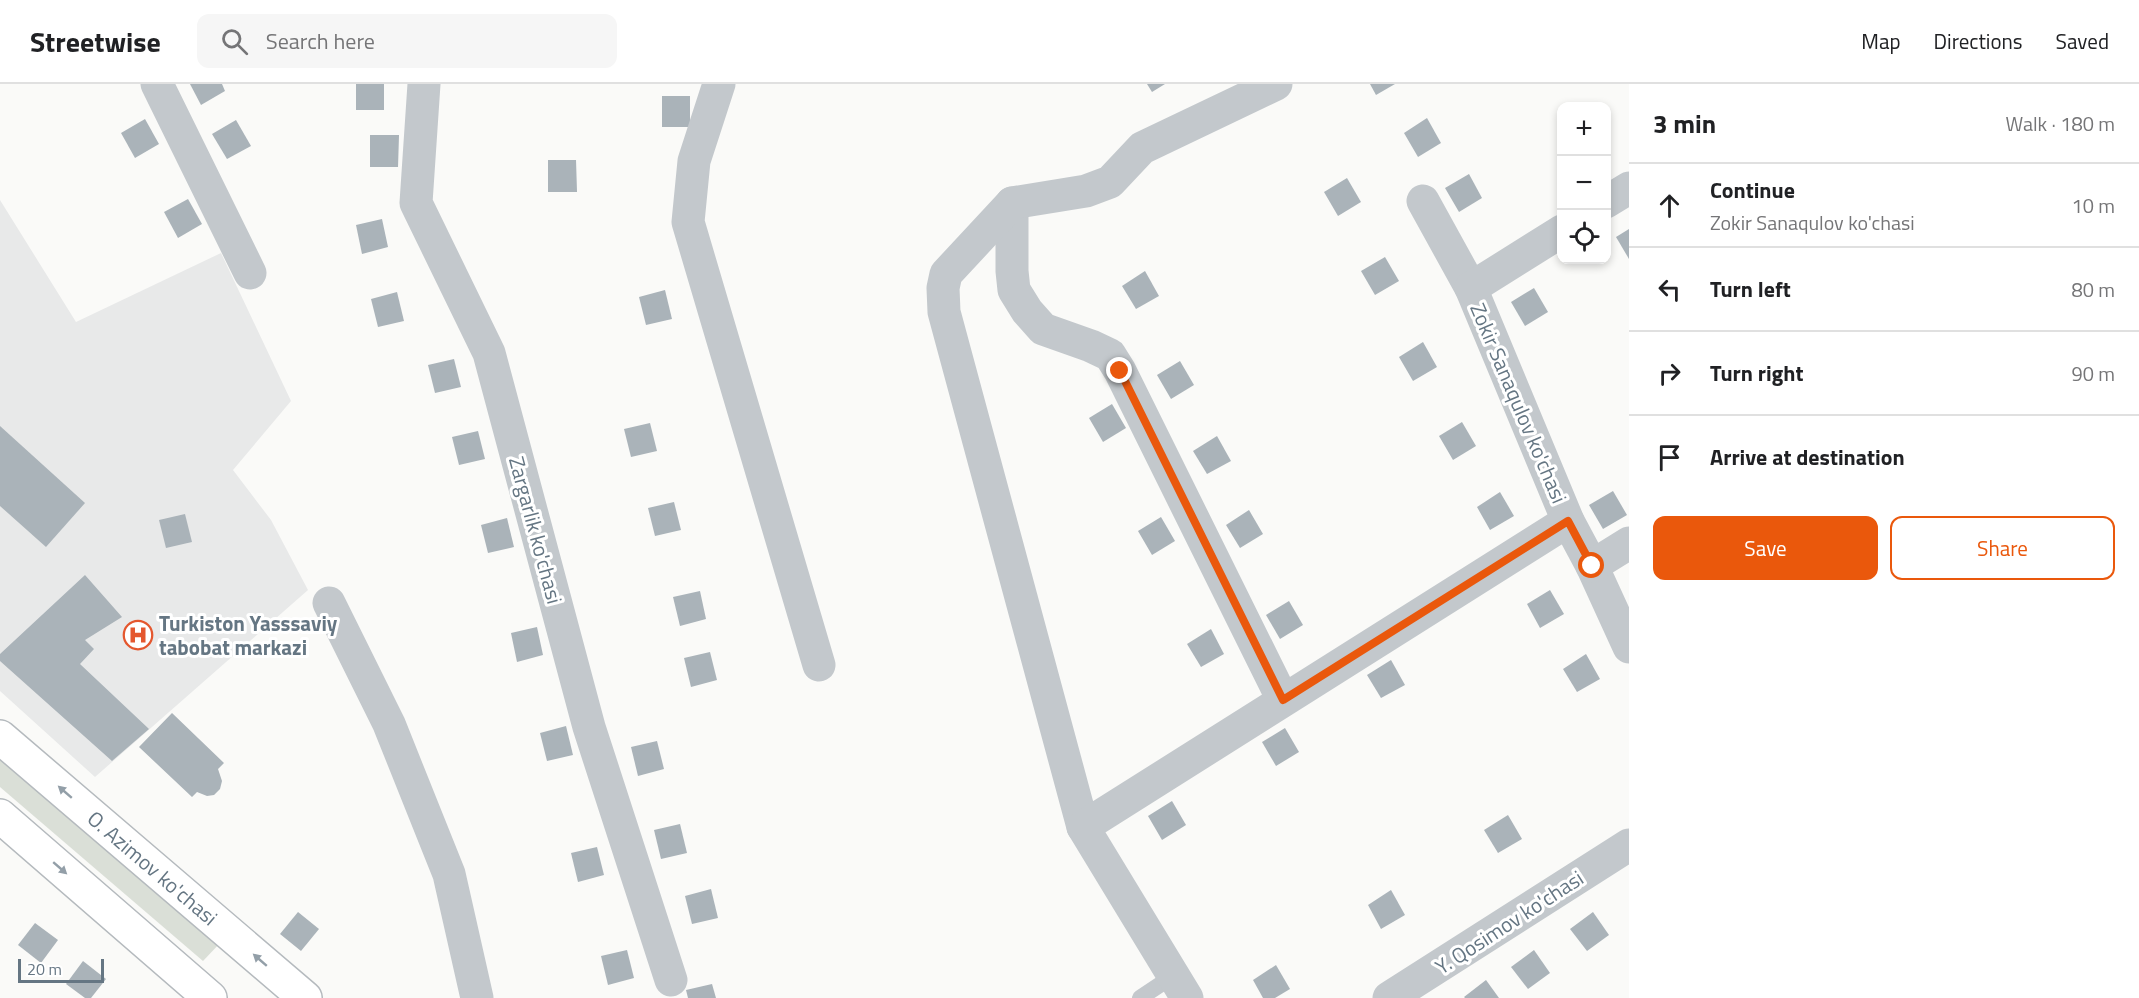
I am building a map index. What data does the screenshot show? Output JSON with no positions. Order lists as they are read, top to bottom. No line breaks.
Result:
{"streets":{"main road":["O. Azimov ko'chasi"],"street":["Zokir Sanaqulov ko'chasi","Zargarlik ko'chasi","Y. Qosimov ko'chasi"]},"places":{"hospital":["Turkiston Yasssaviy tabobat markazi"]},"scale_bar":"20 m","page":{"header":"Streetwise","search":"Search here","nav":["Map","Directions","Saved"],"heading":["3 min","Walk · 180 m"],"map_buttons":["+","−"],"list":[["Continue","Zokir Sanaqulov ko'chasi","10 m"],["Turn left","80 m"],["Turn right","90 m"],"Arrive at destination"],"buttons":["Save","Share"],"scale":"20 m"}}
